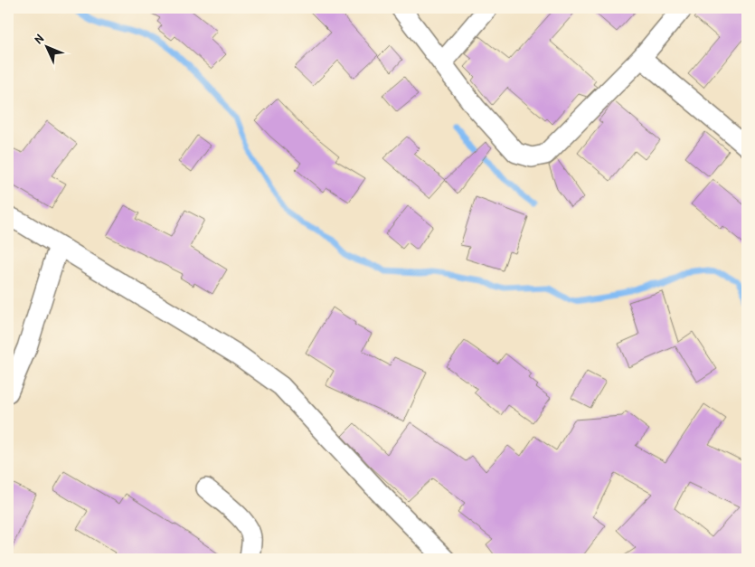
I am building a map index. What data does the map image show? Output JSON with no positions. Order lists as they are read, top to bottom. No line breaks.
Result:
{"north":"top left"}
